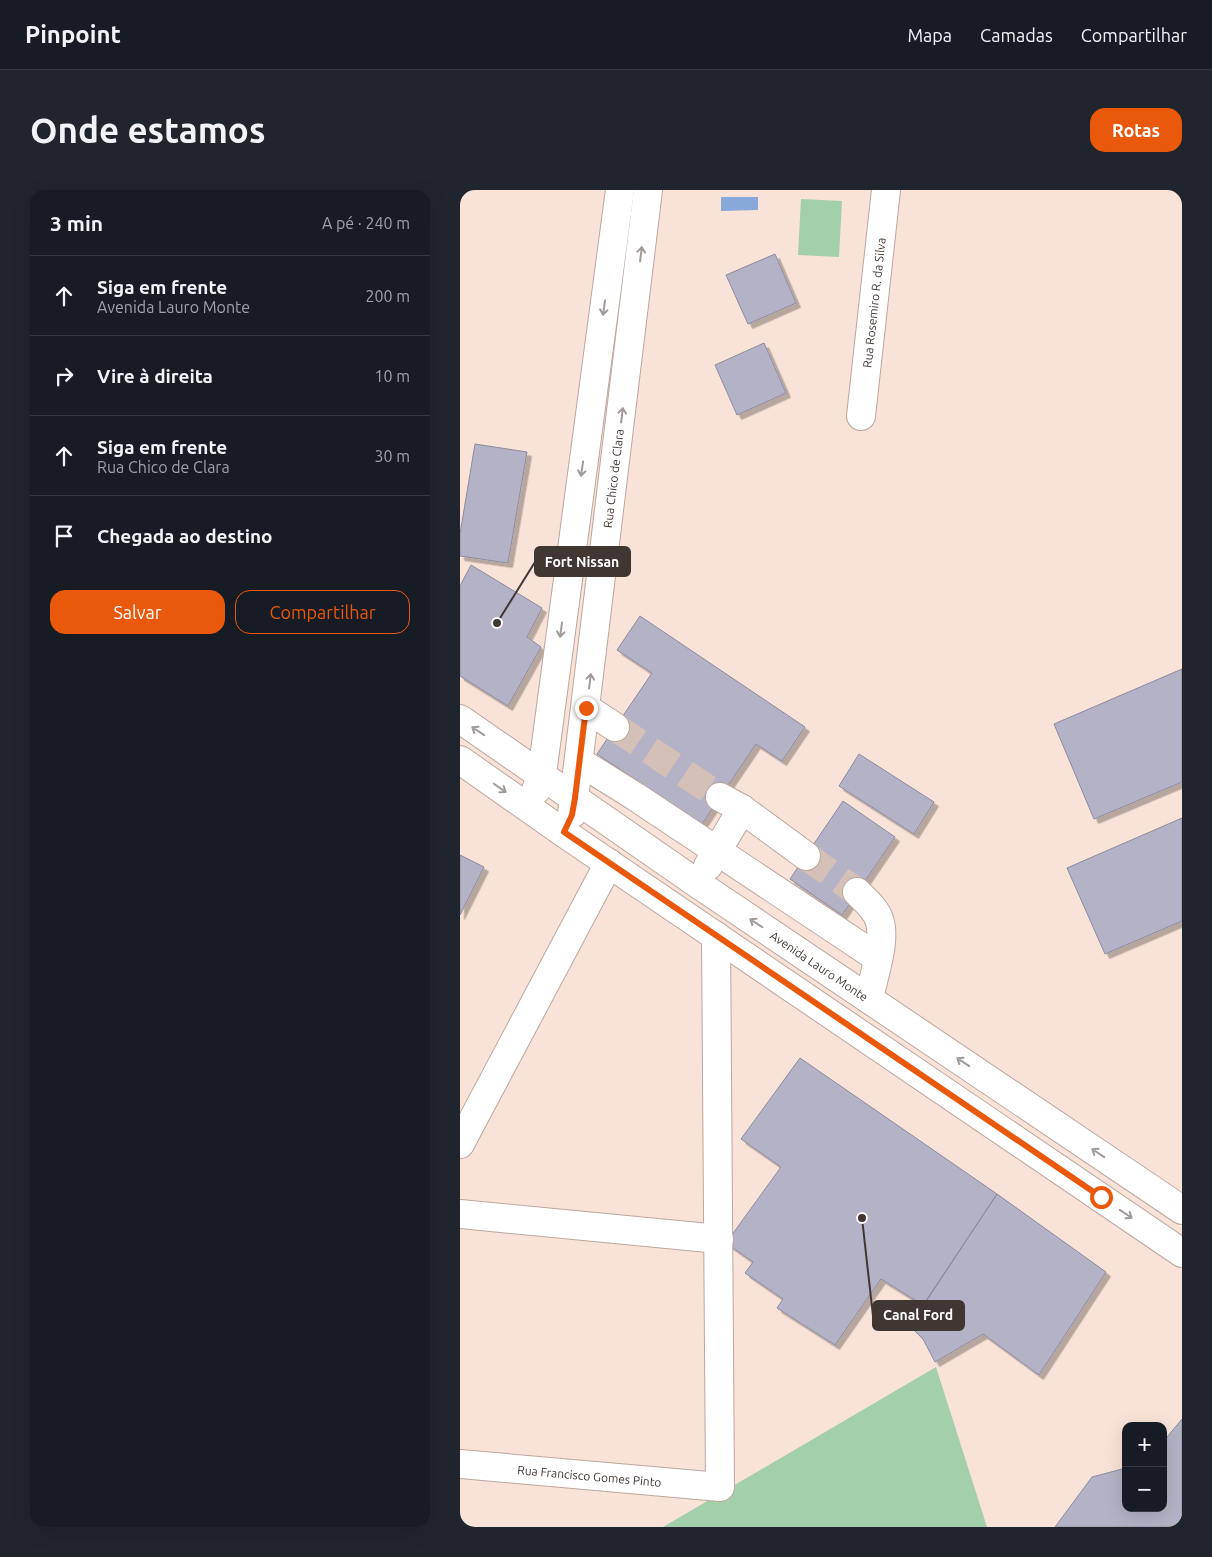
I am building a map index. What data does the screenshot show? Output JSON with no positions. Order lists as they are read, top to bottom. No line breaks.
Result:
{"streets":{"street":["Rua Rosemiro R. da Silva","Rua Chico de Clara","Avenida Lauro Monte","Rua Francisco Gomes Pinto"]},"crossings":[["Rua Chico de Clara","Avenida Lauro Monte"]],"places":["Fort Nissan","Canal Ford"],"page":{"header":"Pinpoint","nav":["Mapa","Camadas","Compartilhar"],"buttons":["Rotas",["Salvar","Compartilhar"]],"title":"Onde estamos","heading":["3 min","A pé · 240 m"],"list":[["Siga em frente","Avenida Lauro Monte","200 m"],["Vire à direita","10 m"],["Siga em frente","Rua Chico de Clara","30 m"],"Chegada ao destino"],"map_buttons":["+","−"]}}
